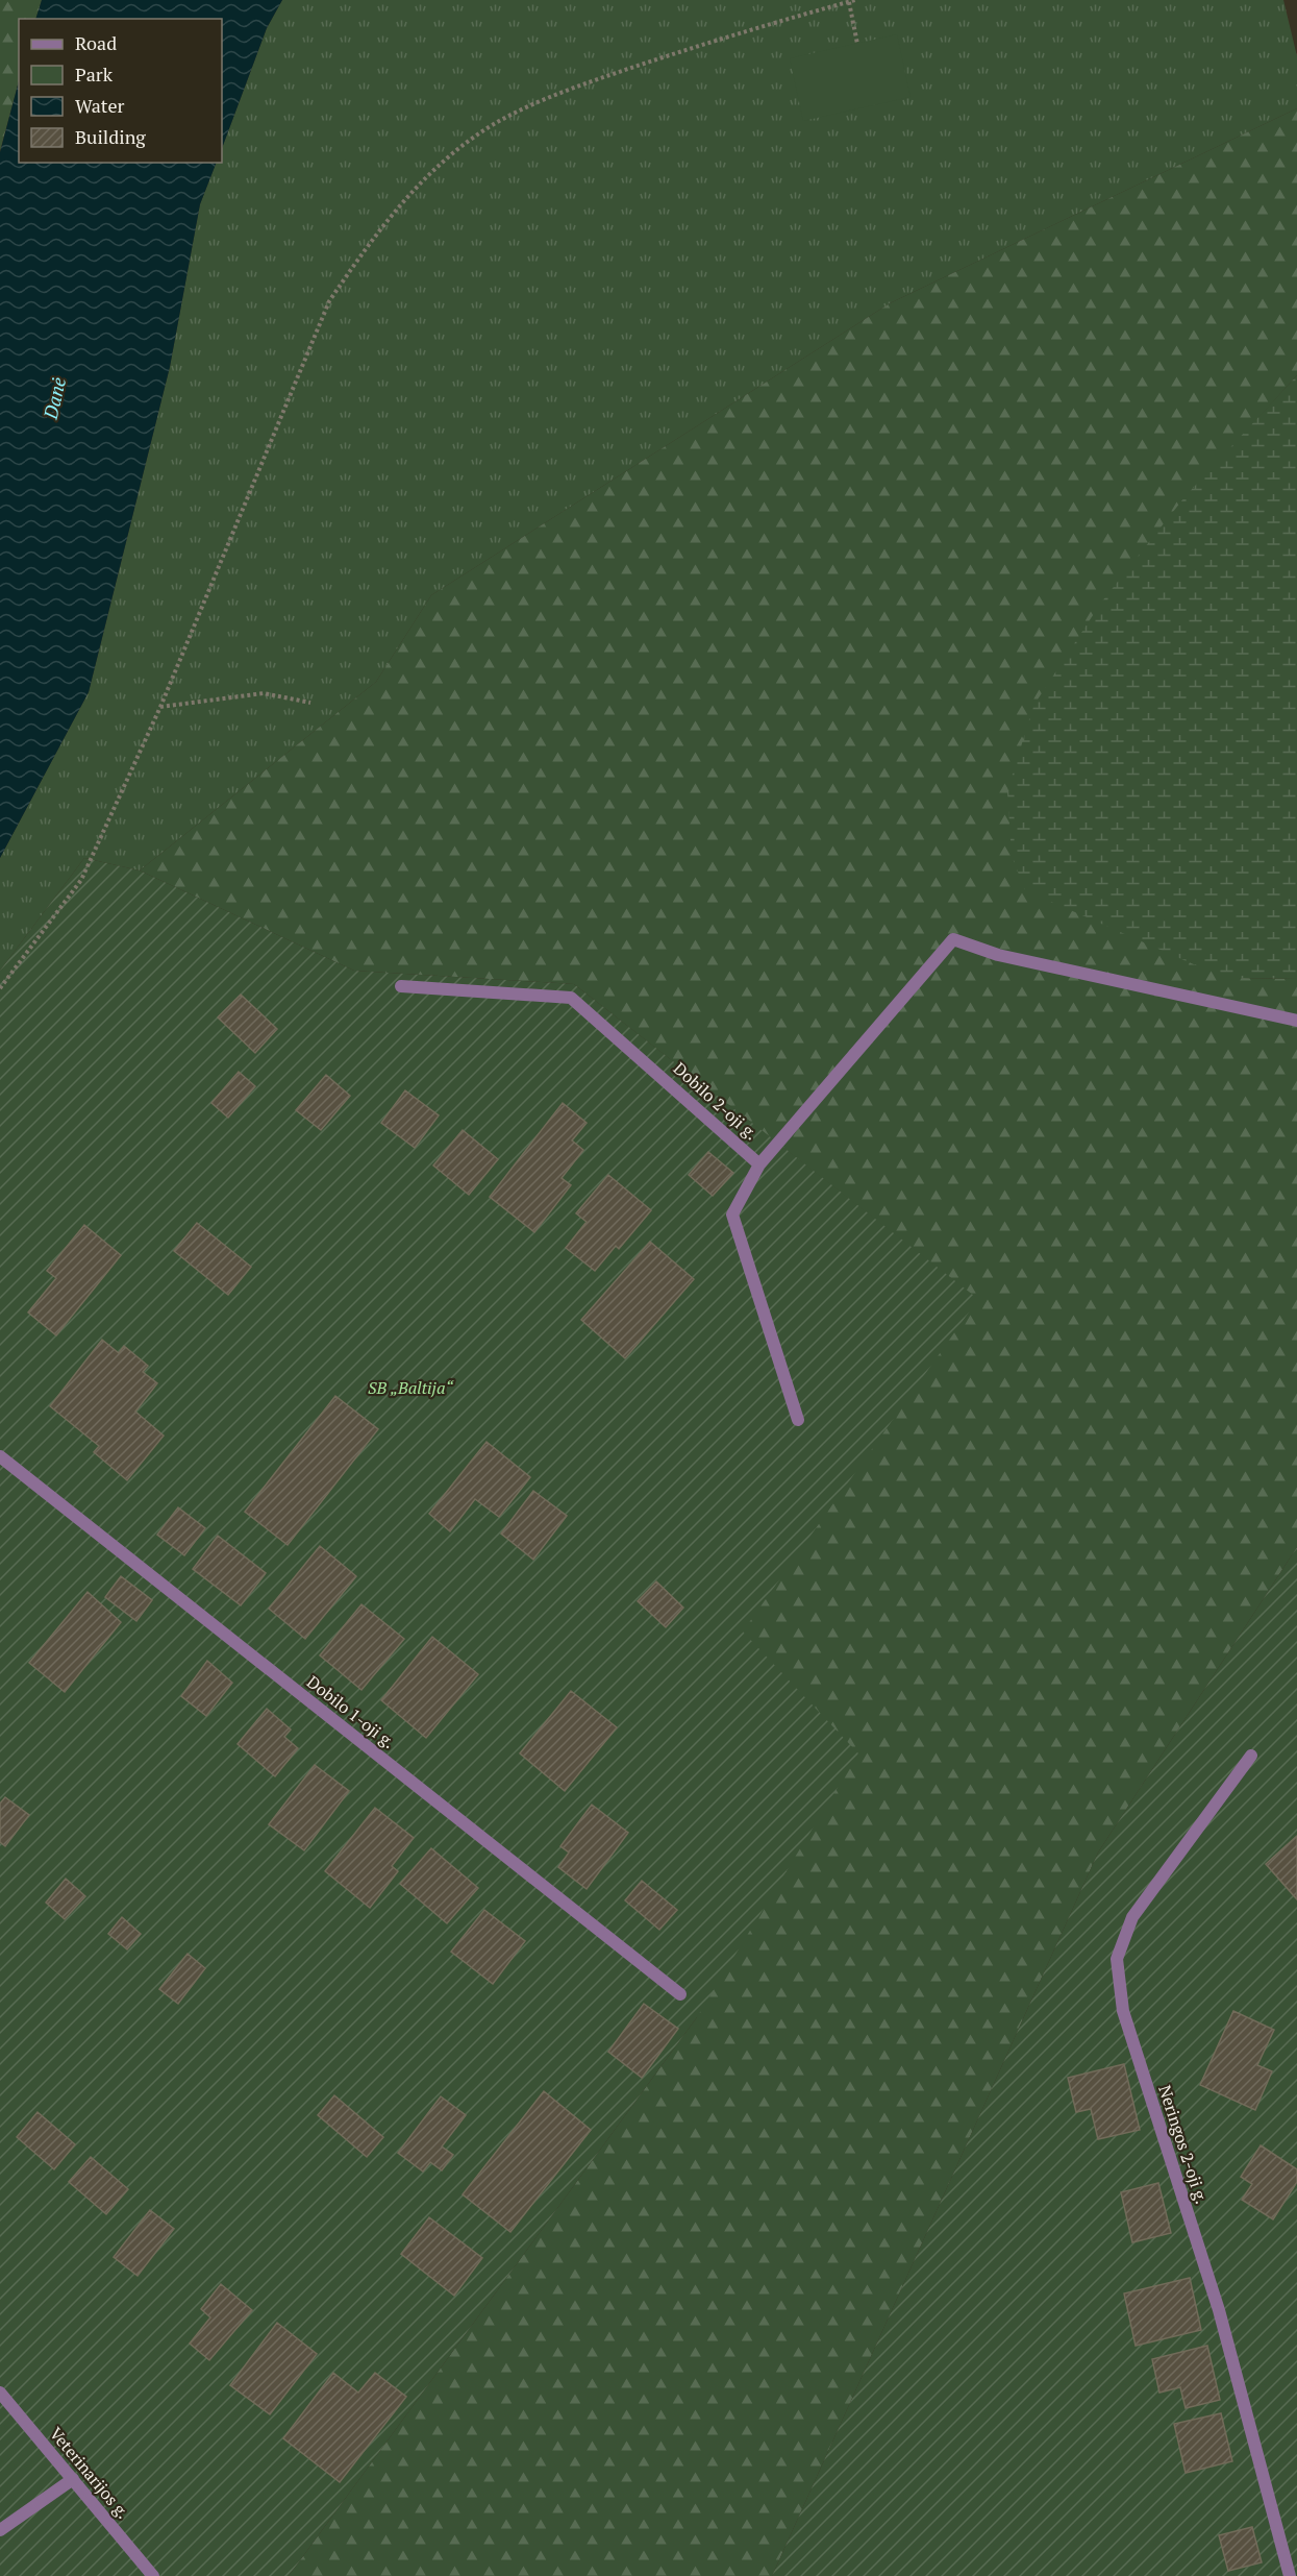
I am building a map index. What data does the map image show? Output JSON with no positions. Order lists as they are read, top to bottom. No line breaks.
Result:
{"streets":{"street":["Dobilo 2-oji g.","Dobilo 1-oji g.","Neringos 2-oji g.","Veterinarijos g."]},"water":["Danė"],"parks":["SB „Baltija“"],"legend":["Road","Park","Water","Building"]}
